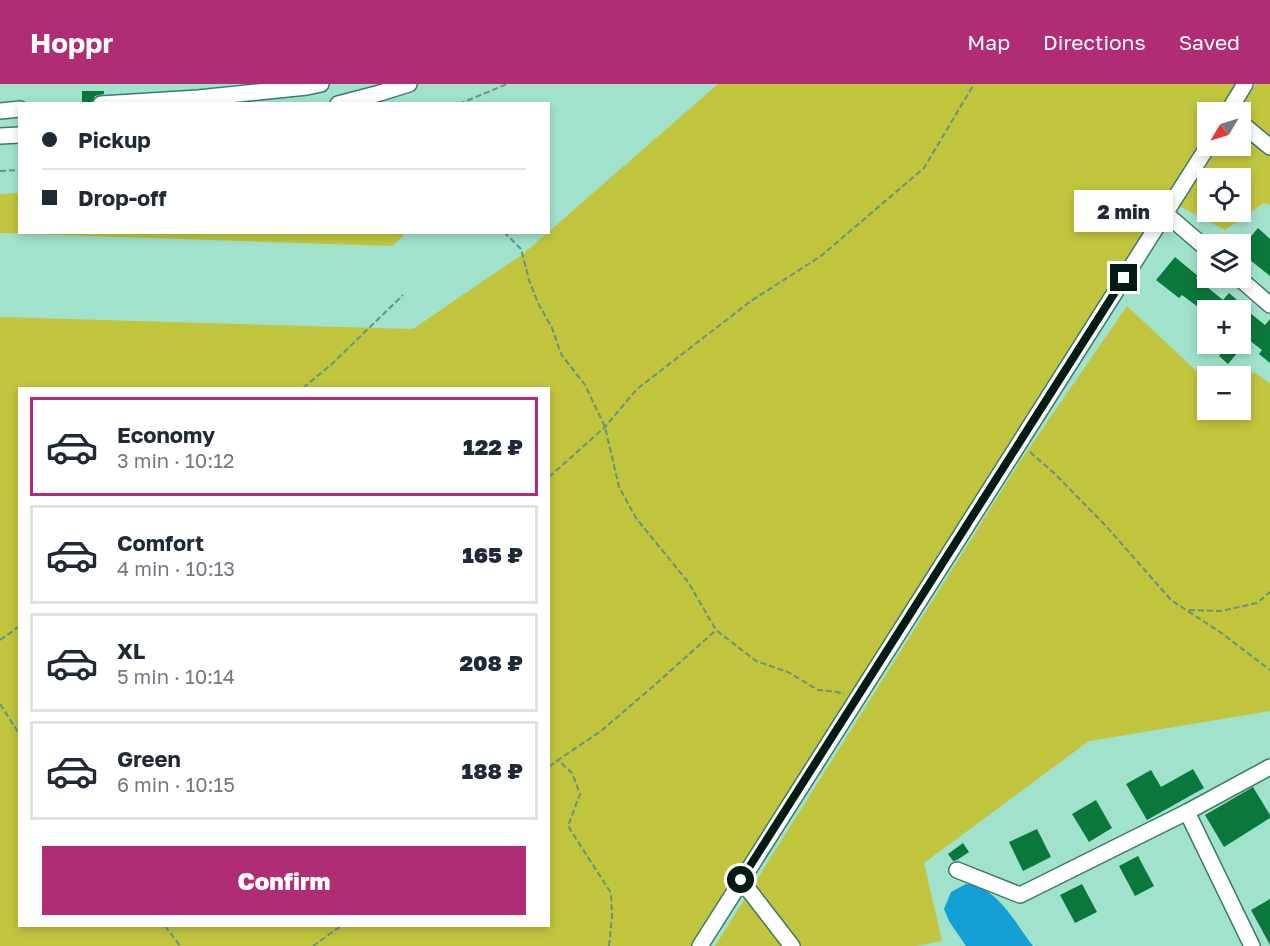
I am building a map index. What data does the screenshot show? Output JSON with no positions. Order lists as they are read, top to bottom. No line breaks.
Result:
{"north":"bottom left","page":{"header":"Hoppr","nav":["Map","Directions","Saved"],"map_buttons":["+","−"],"banner":["Pickup","Drop-off"],"bubble":"2 min","list":[{"name":"Economy","note":"3 min · 10:12","value":"122 ₽"},{"name":"Comfort","note":"4 min · 10:13","value":"165 ₽"},{"name":"XL","note":"5 min · 10:14","value":"208 ₽"},{"name":"Green","note":"6 min · 10:15","value":"188 ₽"}],"buttons":"Confirm"}}
